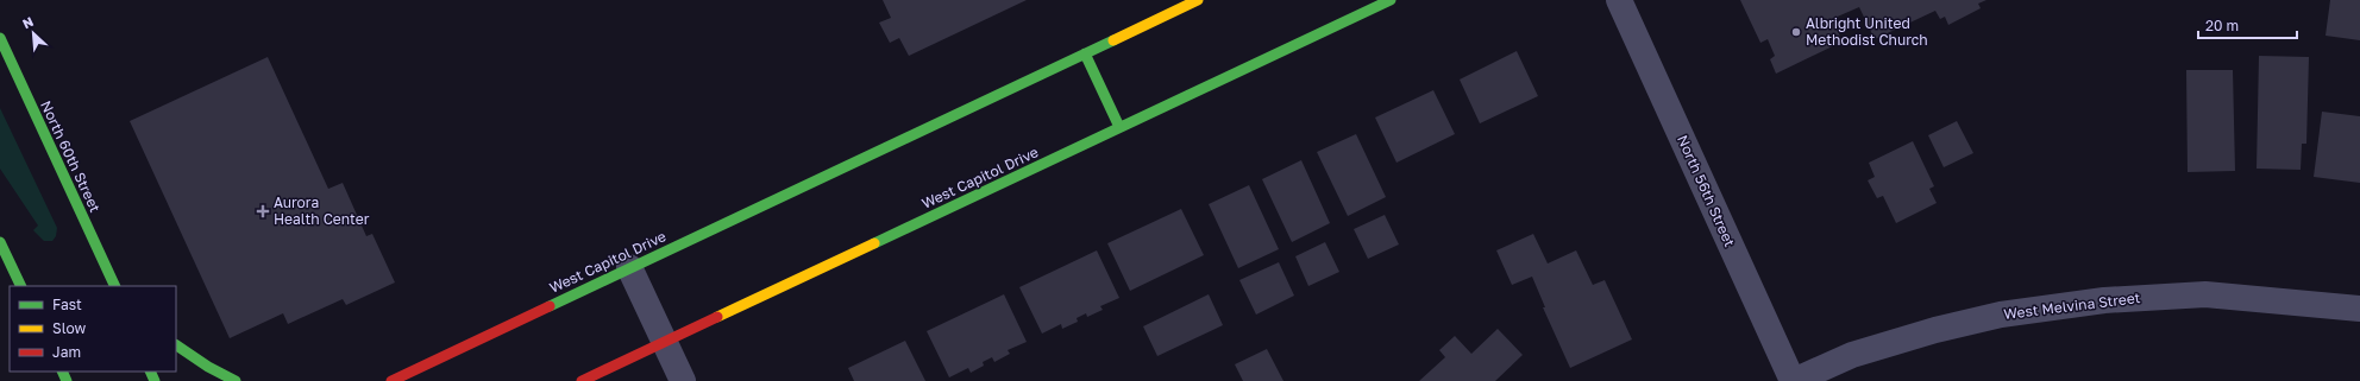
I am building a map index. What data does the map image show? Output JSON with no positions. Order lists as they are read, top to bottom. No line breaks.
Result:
{"streets":{"main road":["North 60th Street","West Capitol Drive"],"street":["North 56th Street","West Melvina Street"]},"crossings":[["North 56th Street","West Melvina Street"]],"places":{"other":["Albright United Methodist Church"],"health":["Aurora Health Center"]},"legend":["Fast","Slow","Jam"],"scale_bar":"20 m","north":"top left"}
